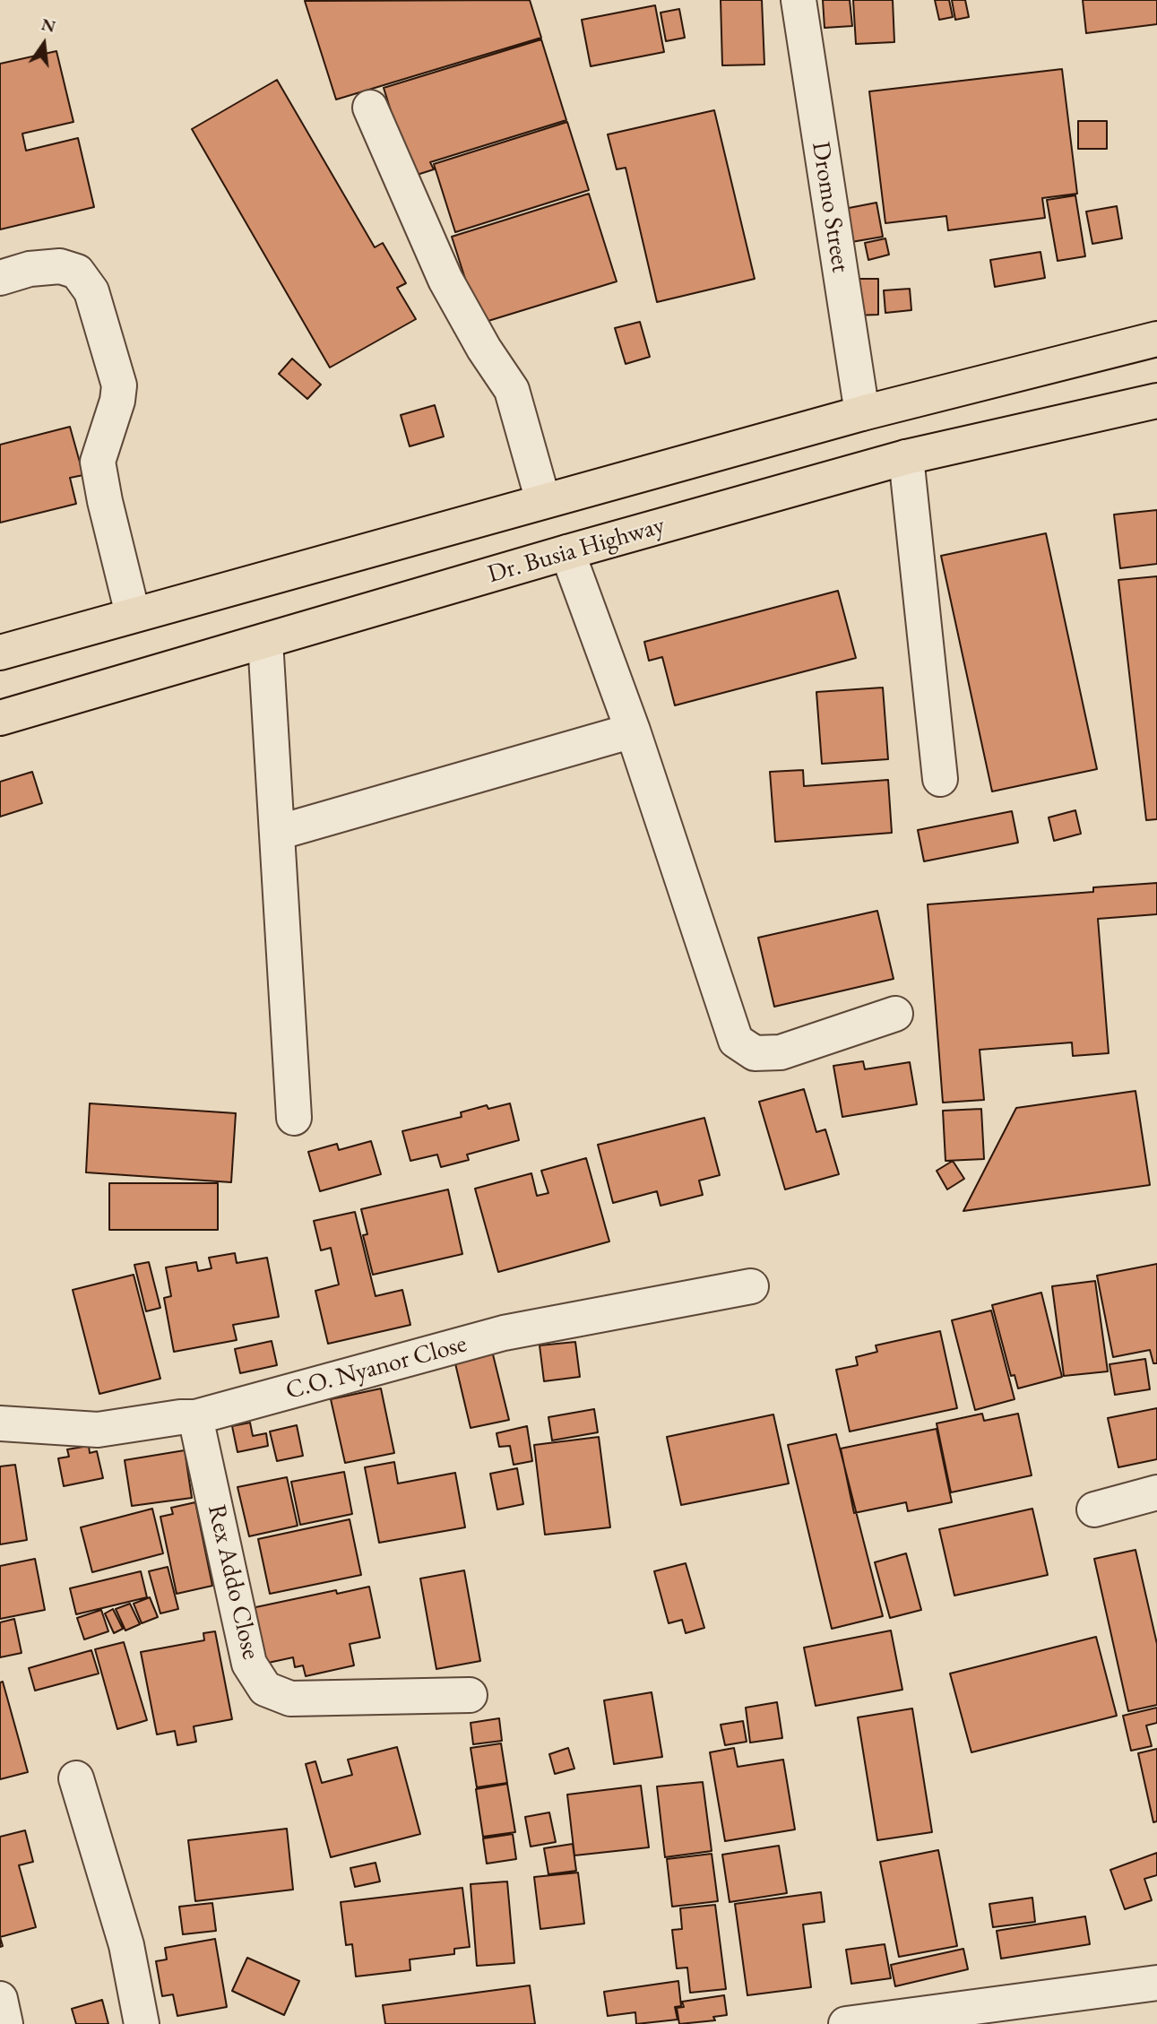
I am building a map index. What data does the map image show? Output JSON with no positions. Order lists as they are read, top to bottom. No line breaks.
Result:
{"streets":{"highway":["Dr. Busia Highway"],"street":["Dromo Street","C.O. Nyanor Close","Rex Addo Close"]},"crossings":[["C.O. Nyanor Close","Rex Addo Close"]],"north":"top"}
